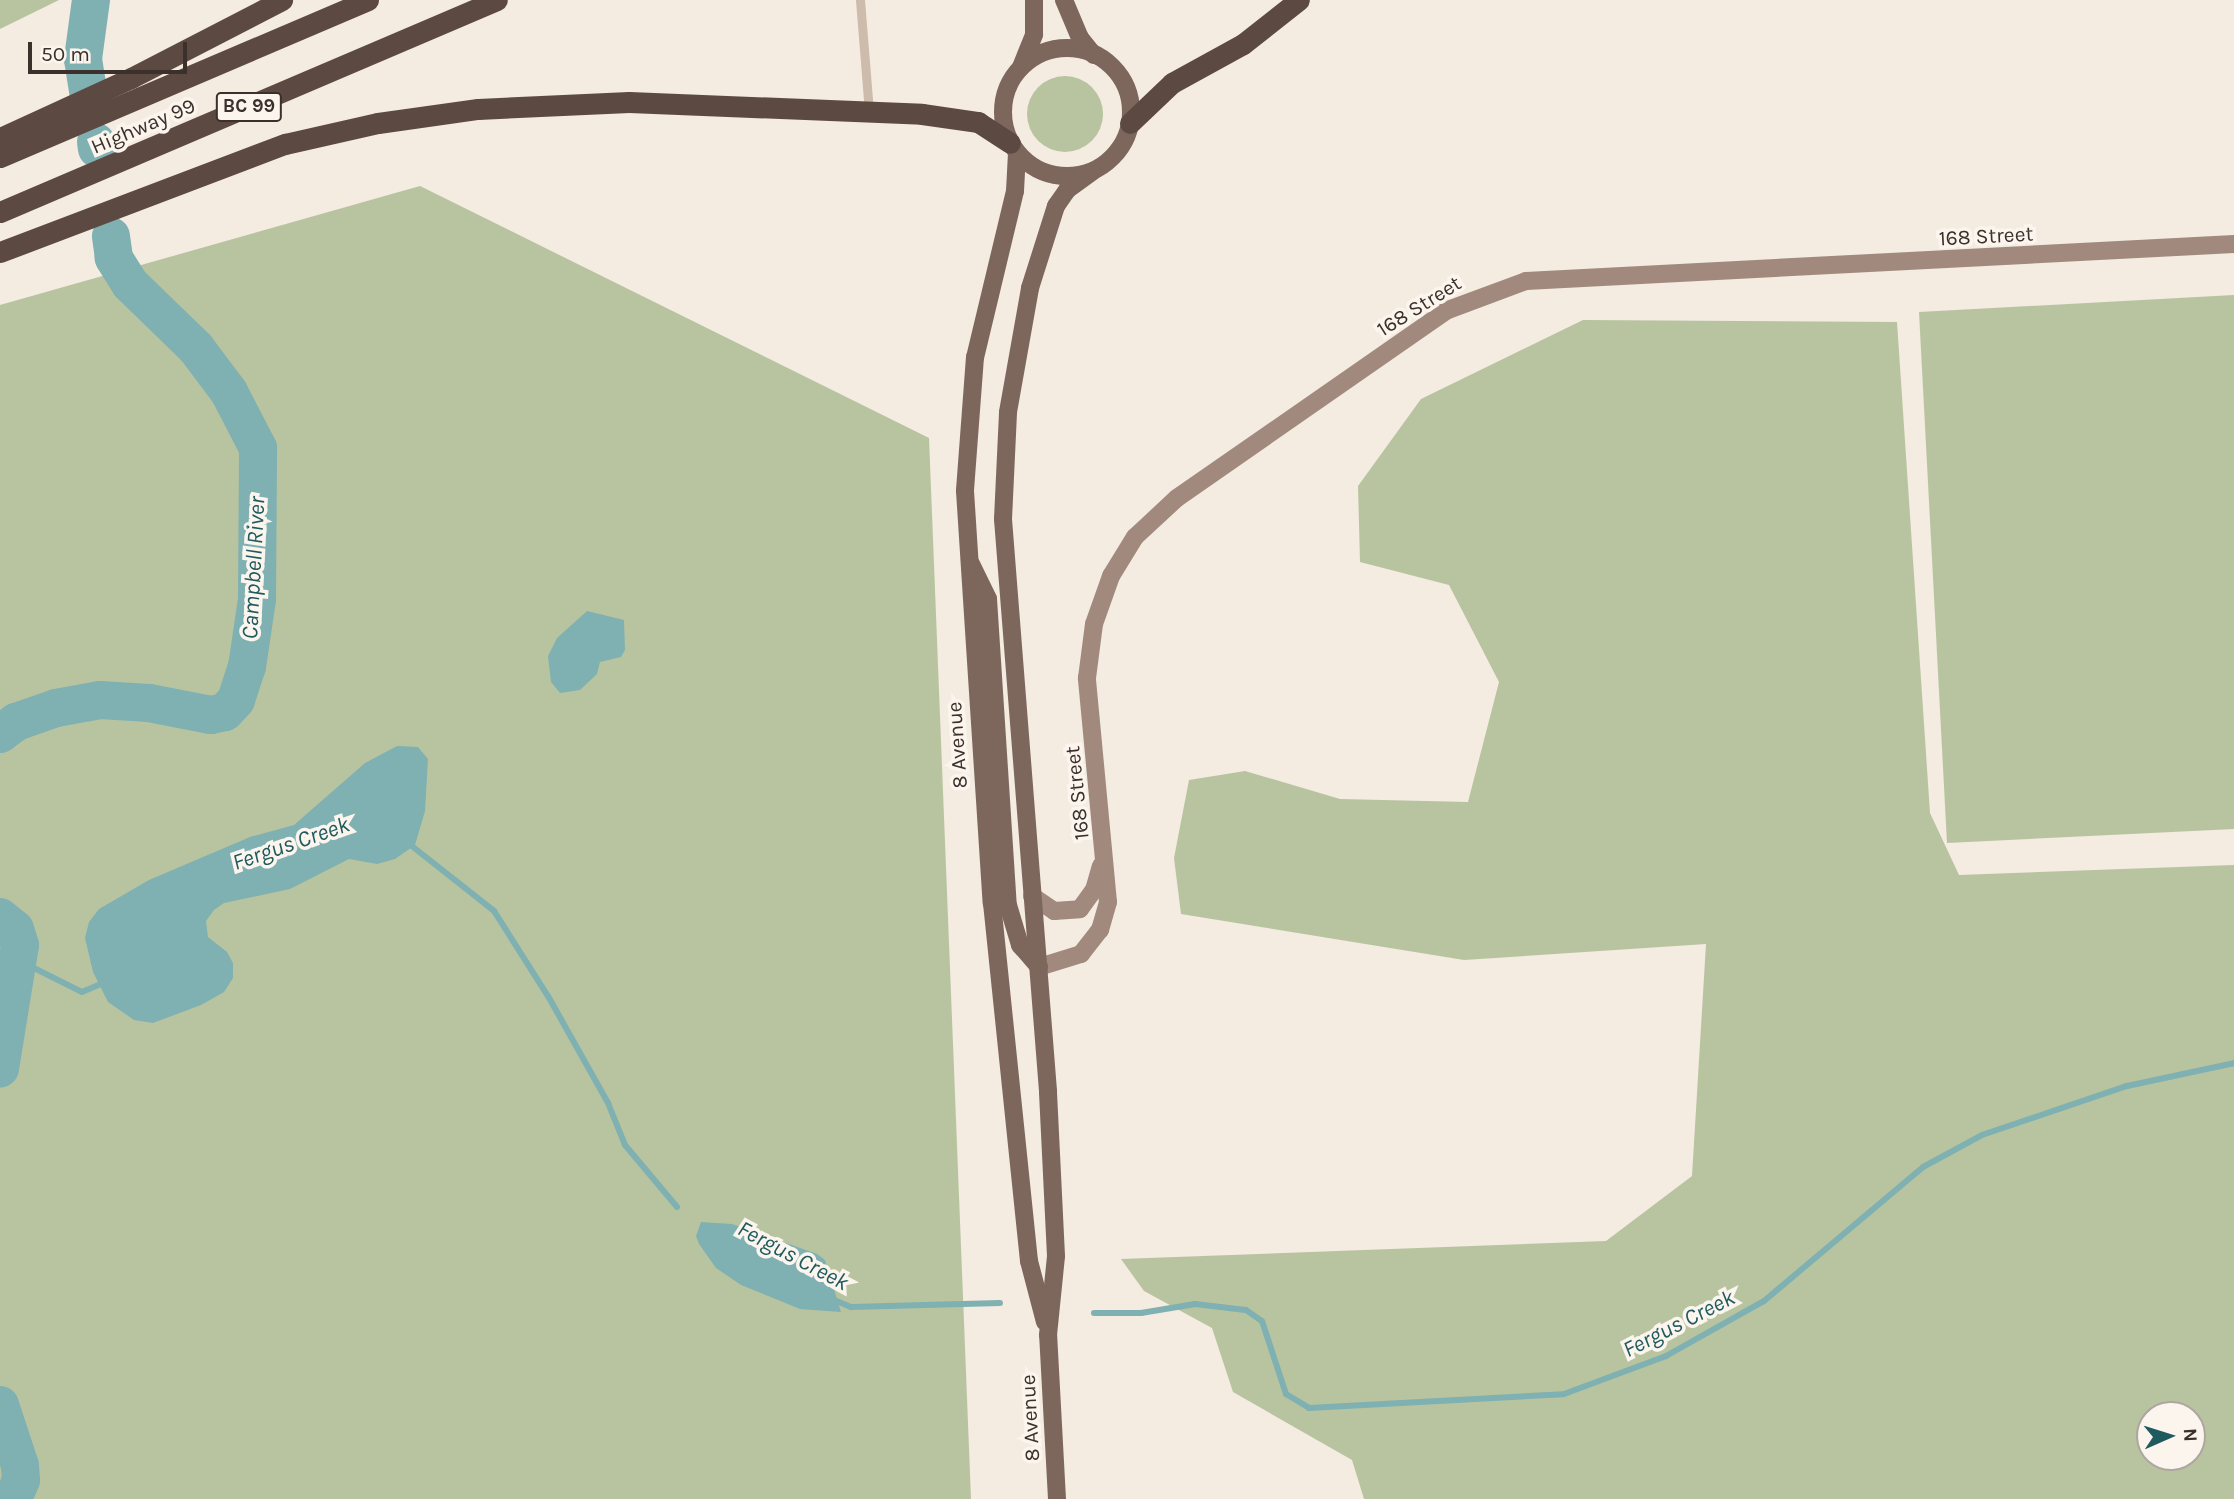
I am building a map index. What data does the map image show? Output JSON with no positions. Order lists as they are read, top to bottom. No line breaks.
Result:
{"streets":{"highway":["BC 99","Highway 99"],"main road":["168 Street","8 Avenue"]},"crossings":[["168 Street","8 Avenue"]],"water":["Campbell River","Fergus Creek"],"scale_bar":"50 m","north":"right"}
